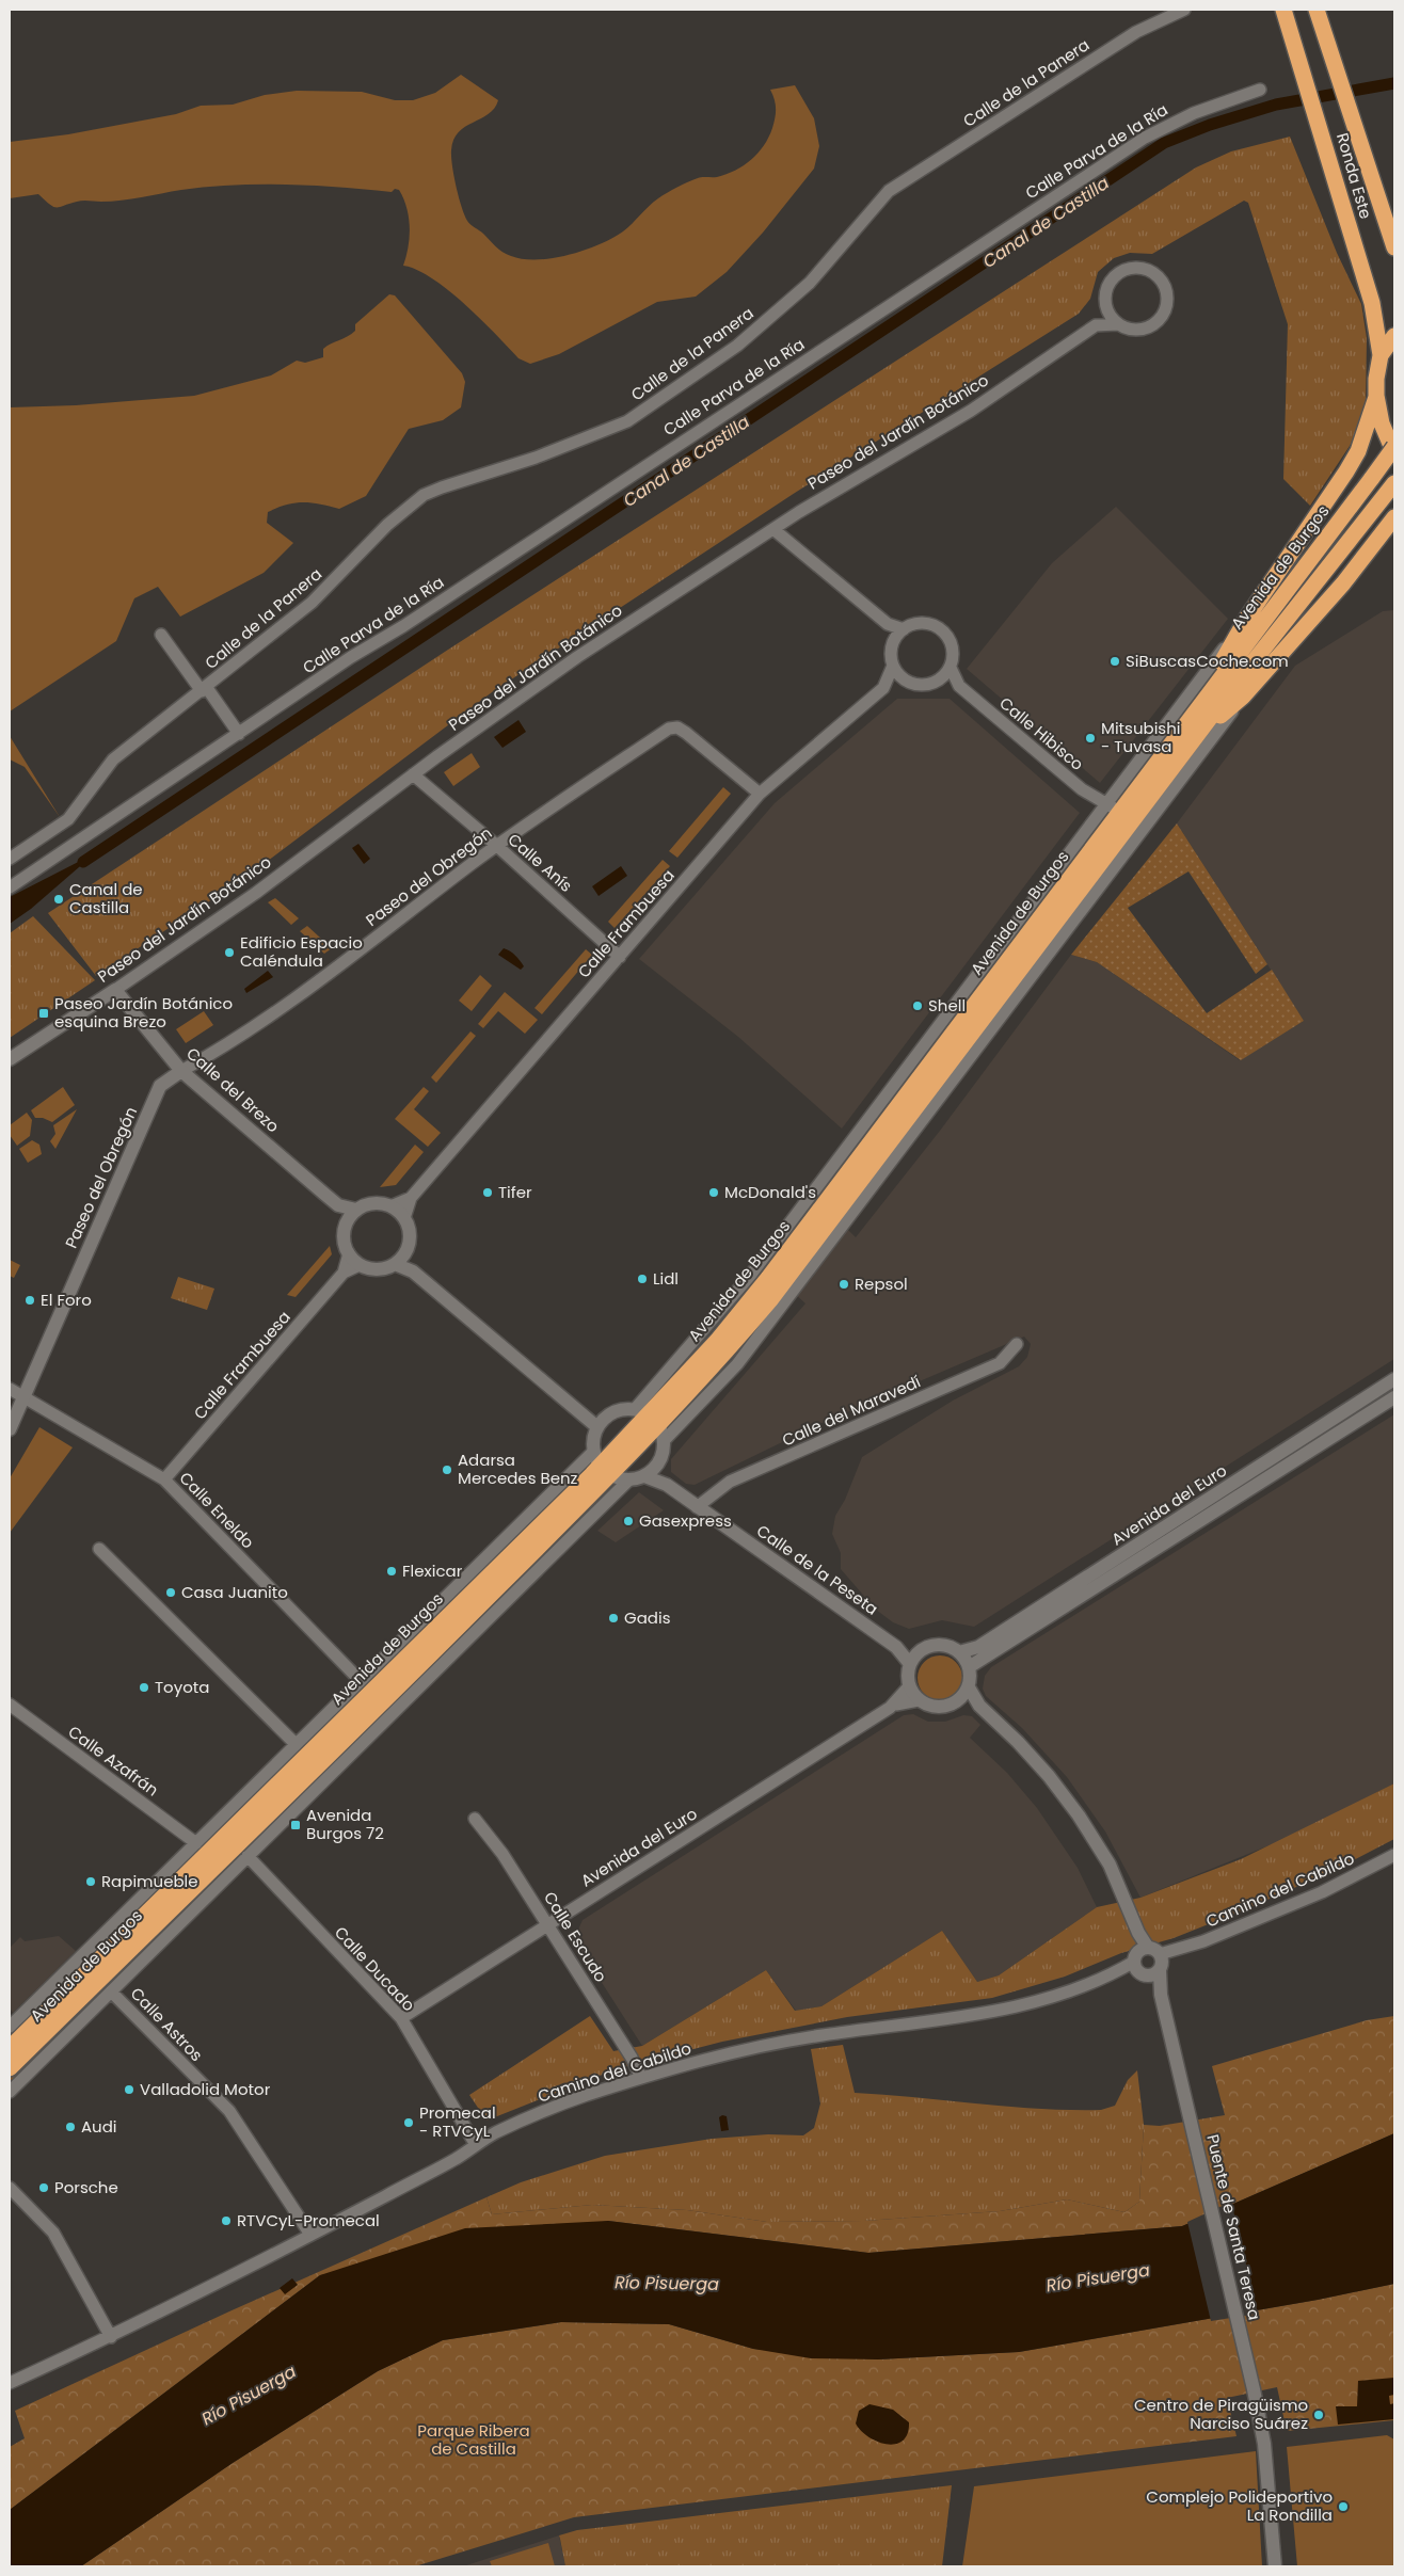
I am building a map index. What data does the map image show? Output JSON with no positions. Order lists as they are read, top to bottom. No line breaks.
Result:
{"streets":{"highway":["Ronda Este","Avenida de Burgos"],"street":["Calle de la Panera","Calle Parva de la Ría","Paseo del Jardín Botánico","Calle Hibisco","Calle Anís","Paseo del Obregón","Calle Frambuesa","Calle del Brezo","Calle del Maravedí","Avenida del Euro","Calle Eneldo","Calle de la Peseta","Calle Azafrán","Camino del Cabildo","Calle Escudo","Calle Ducado","Calle Astros","Puente de Santa Teresa"]},"crossings":[["Paseo del Jardín Botánico","Calle Anís"],["Paseo del Jardín Botánico","Calle del Brezo"],["Avenida de Burgos","Calle Hibisco"],["Avenida de Burgos","Calle Eneldo"],["Avenida de Burgos","Calle Azafrán"],["Calle Hibisco","Calle Frambuesa"],["Calle Anís","Paseo del Obregón"],["Calle Anís","Calle Frambuesa"],["Paseo del Obregón","Calle Frambuesa"],["Paseo del Obregón","Calle del Brezo"],["Paseo del Obregón","Calle Eneldo"],["Calle Frambuesa","Calle del Brezo"],["Calle Frambuesa","Calle Eneldo"],["Calle del Maravedí","Calle de la Peseta"],["Avenida del Euro","Calle de la Peseta"],["Avenida del Euro","Calle Escudo"],["Avenida del Euro","Calle Ducado"],["Camino del Cabildo","Calle Escudo"],["Camino del Cabildo","Calle Ducado"],["Camino del Cabildo","Calle Astros"],["Camino del Cabildo","Puente de Santa Teresa"]],"water":["Canal de Castilla","Río Pisuerga"],"parks":["Parque Ribera de Castilla"],"places":{"other":["SiBuscasCoche.com","Mitsubishi - Tuvasa","Canal de Castilla","Edificio Espacio Caléndula","Shell","Tifer","McDonald's","Lidl","Repsol","El Foro","Adarsa Mercedes Benz","Gasexpress","Flexicar","Casa Juanito","Gadis","Toyota","Rapimueble","Valladolid Motor","Promecal - RTVCyL","Audi","Porsche","RTVCyL-Promecal","Centro de Piragüismo Narciso Suárez","Complejo Polideportivo La Rondilla"],"transit":["Paseo Jardín Botánico esquina Brezo","Avenida Burgos 72"]}}
